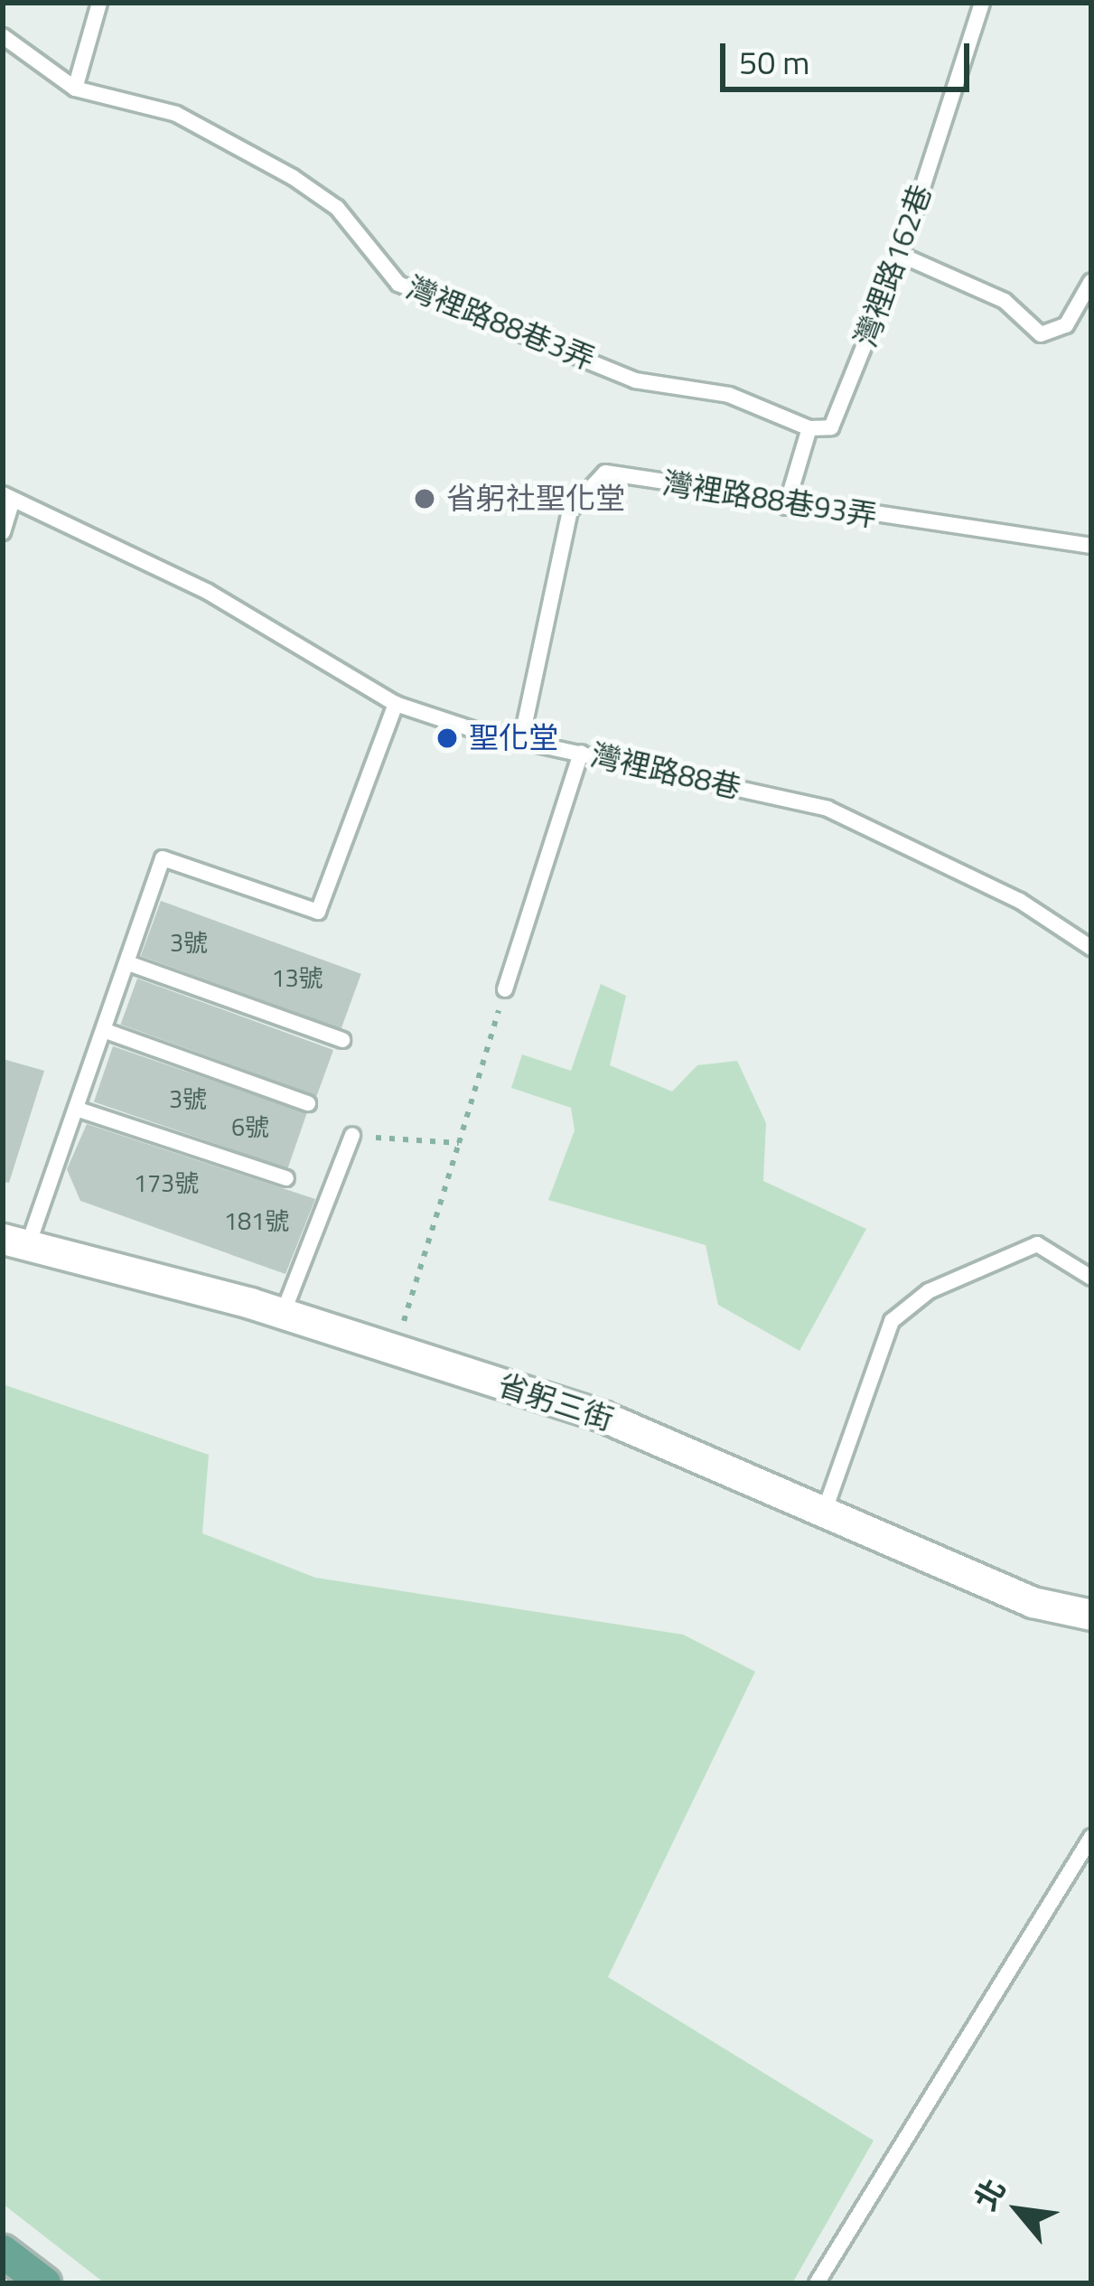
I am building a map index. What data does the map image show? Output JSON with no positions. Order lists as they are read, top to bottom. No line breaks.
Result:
{"streets":{"street":["省躬三街"],"lane":["灣裡路162巷","灣裡路88巷3弄","灣裡路88巷93弄","灣裡路88巷"]},"crossings":[["灣裡路162巷","灣裡路88巷3弄"],["灣裡路88巷93弄","灣裡路88巷"]],"places":["省躬社聖化堂","聖化堂"],"house_numbers":["3號","13號","3號","6號","173號","181號"],"scale_bar":"50 m","north":"top left"}
